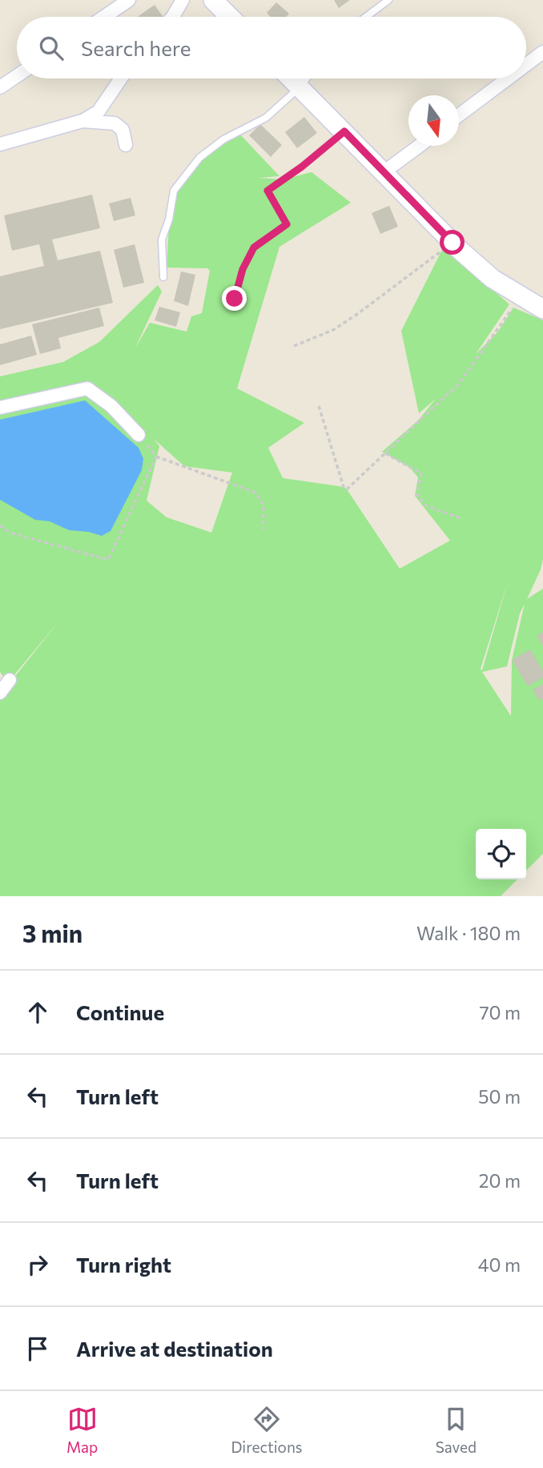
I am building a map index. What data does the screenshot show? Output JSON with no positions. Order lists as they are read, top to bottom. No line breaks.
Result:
{"north":"bottom","page":{"search":"Search here","heading":["3 min","Walk · 180 m"],"list":[["Continue","70 m"],["Turn left","50 m"],["Turn left","20 m"],["Turn right","40 m"],"Arrive at destination"],"nav":["Map","Directions","Saved"]}}
